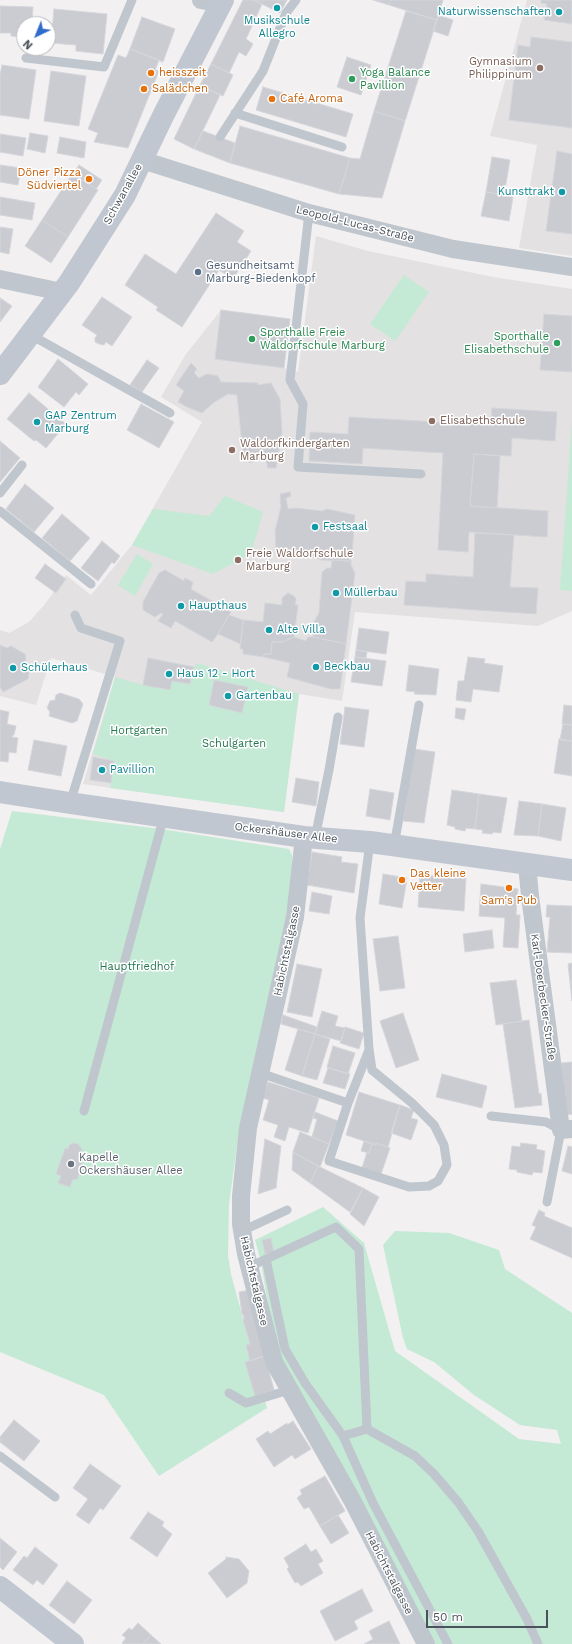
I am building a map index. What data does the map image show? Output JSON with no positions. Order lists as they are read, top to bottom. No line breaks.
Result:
{"streets":{"street":["Schwanallee","Leopold-Lucas-Straße","Ockershäuser Allee","Habichtstalgasse","Karl-Doerbecker-Straße"]},"crossings":[["Schwanallee","Leopold-Lucas-Straße"],["Ockershäuser Allee","Habichtstalgasse"],["Ockershäuser Allee","Karl-Doerbecker-Straße"]],"parks":["Hortgarten","Schulgarten","Hauptfriedhof"],"places":["Musikschule Allegro","Naturwissenschaften","Gymnasium Philippinum","heisszeit","Yoga Balance Pavillion","Salädchen","Café Aroma","Döner Pizza Südviertel","Kunsttrakt","Gesundheitsamt Marburg-Biedenkopf","Sporthalle Freie Waldorfschule Marburg","Sporthalle Elisabethschule","Elisabethschule","GAP Zentrum Marburg","Waldorfkindergarten Marburg","Festsaal","Freie Waldorfschule Marburg","Müllerbau","Haupthaus","Alte Villa","Beckbau","Schülerhaus","Haus 12 - Hort","Gartenbau","Pavillion","Das kleine Vetter","Sam's Pub","Kapelle Ockershäuser Allee"],"scale_bar":"50 m","north":"bottom left"}
